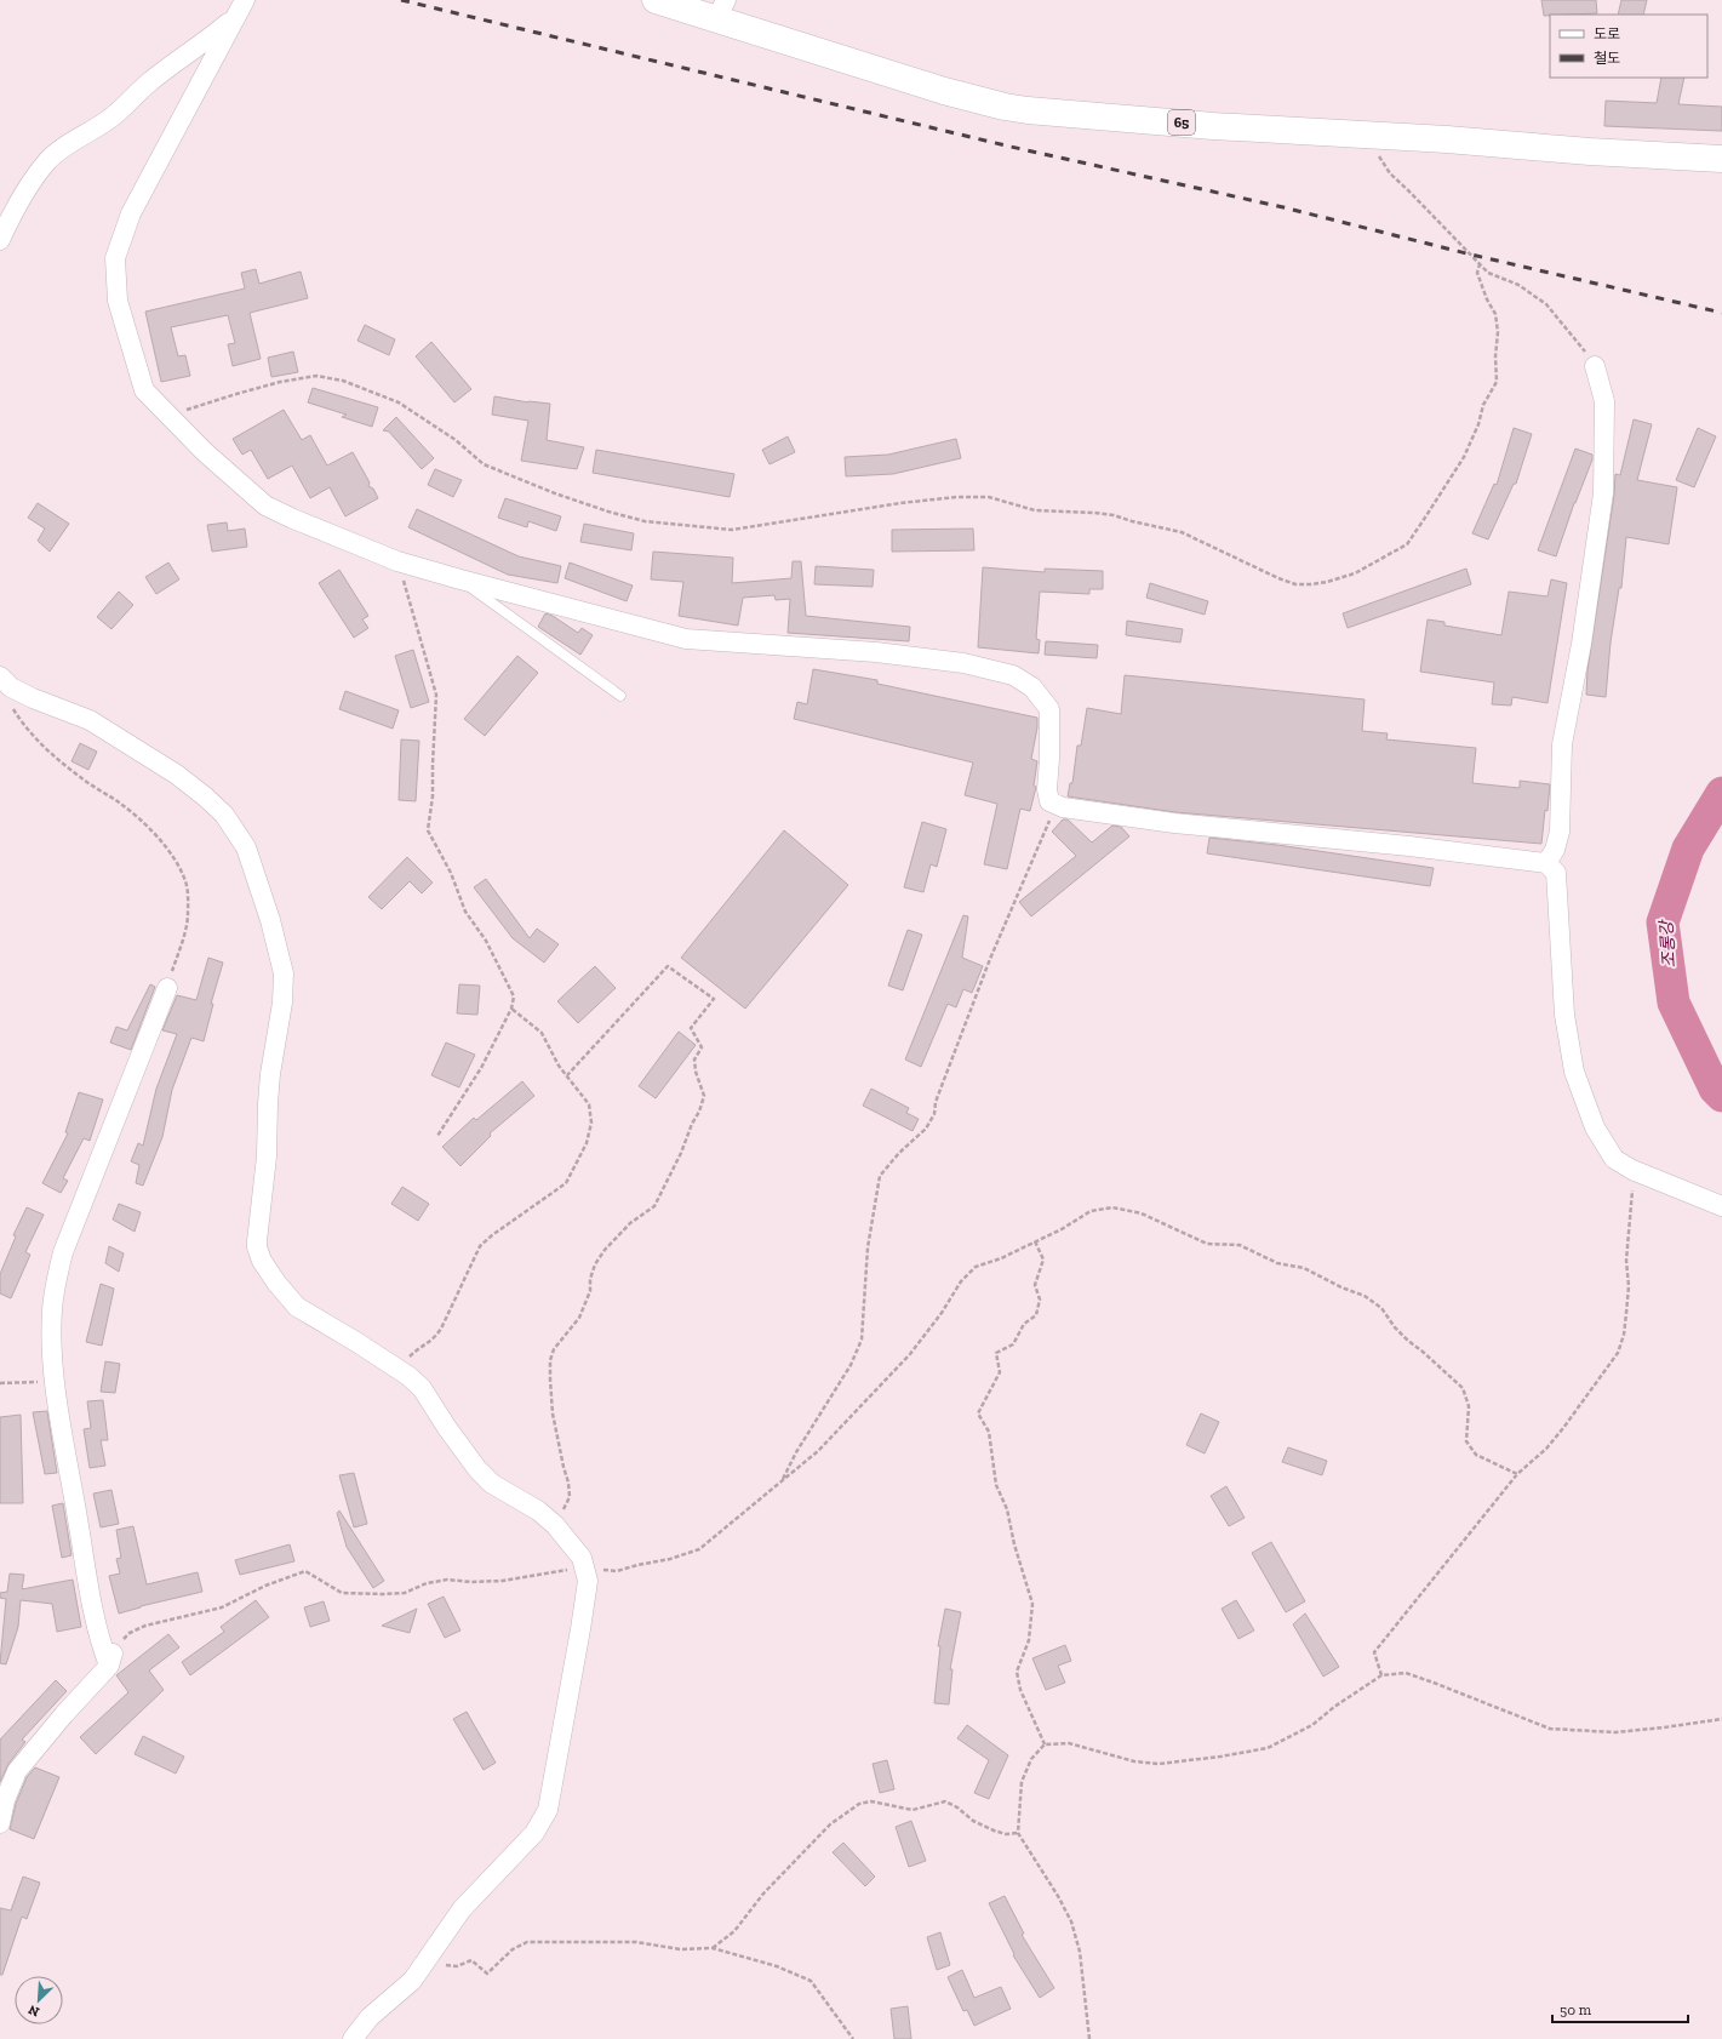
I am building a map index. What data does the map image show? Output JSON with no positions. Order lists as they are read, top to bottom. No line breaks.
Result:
{"streets":{"main road":["65"]},"water":["조롱강"],"legend":["도로","철도"],"scale_bar":"50 m","north":"bottom left"}
